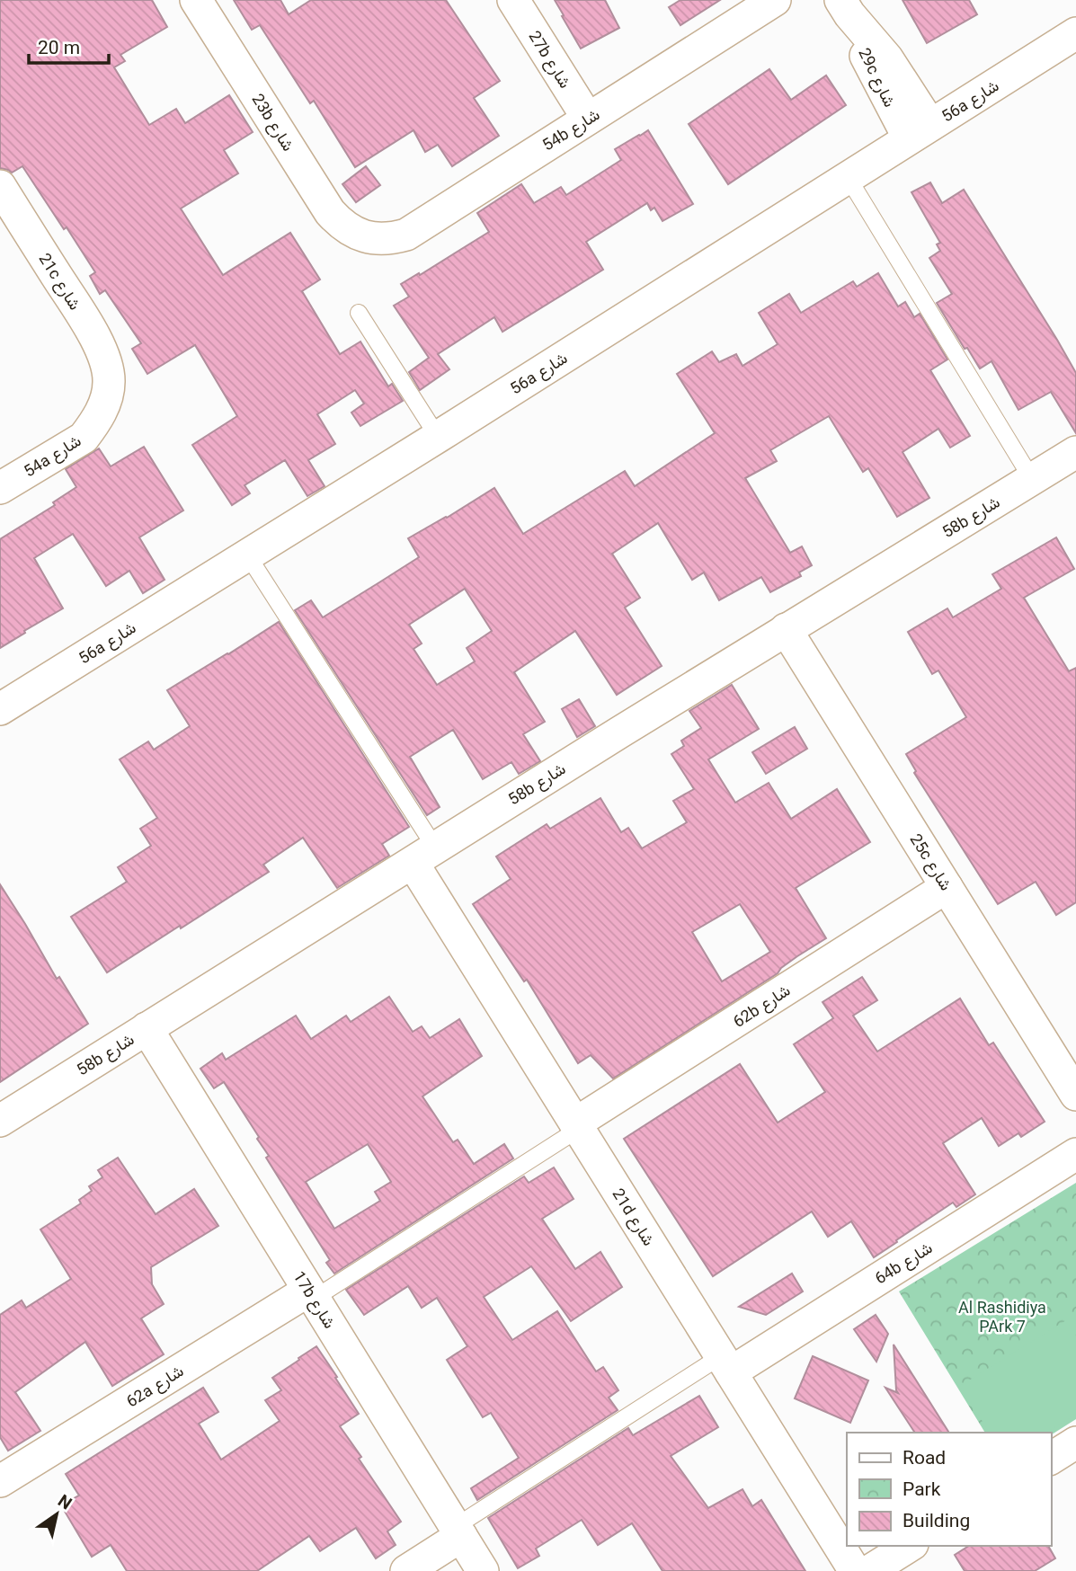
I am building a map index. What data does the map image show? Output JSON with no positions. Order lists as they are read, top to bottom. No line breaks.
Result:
{"streets":{"street":["27b شارع","29c شارع","56a شارع","23b شارع","54b شارع","21c شارع","54a شارع","58b شارع","25c شارع","62b شارع","21d شارع","64b شارع","17b شارع","62a شارع"]},"crossings":[["27b شارع","54b شارع"],["29c شارع","56a شارع"],["23b شارع","54b شارع"],["21c شارع","54a شارع"],["58b شارع","25c شارع"],["58b شارع","21d شارع"],["58b شارع","17b شارع"],["25c شارع","62b شارع"],["62b شارع","21d شارع"],["21d شارع","64b شارع"],["17b شارع","62a شارع"]],"parks":["Al Rashidiya PArk 7"],"legend":["Road","Park","Building"],"scale_bar":"20 m","north":"top right"}
